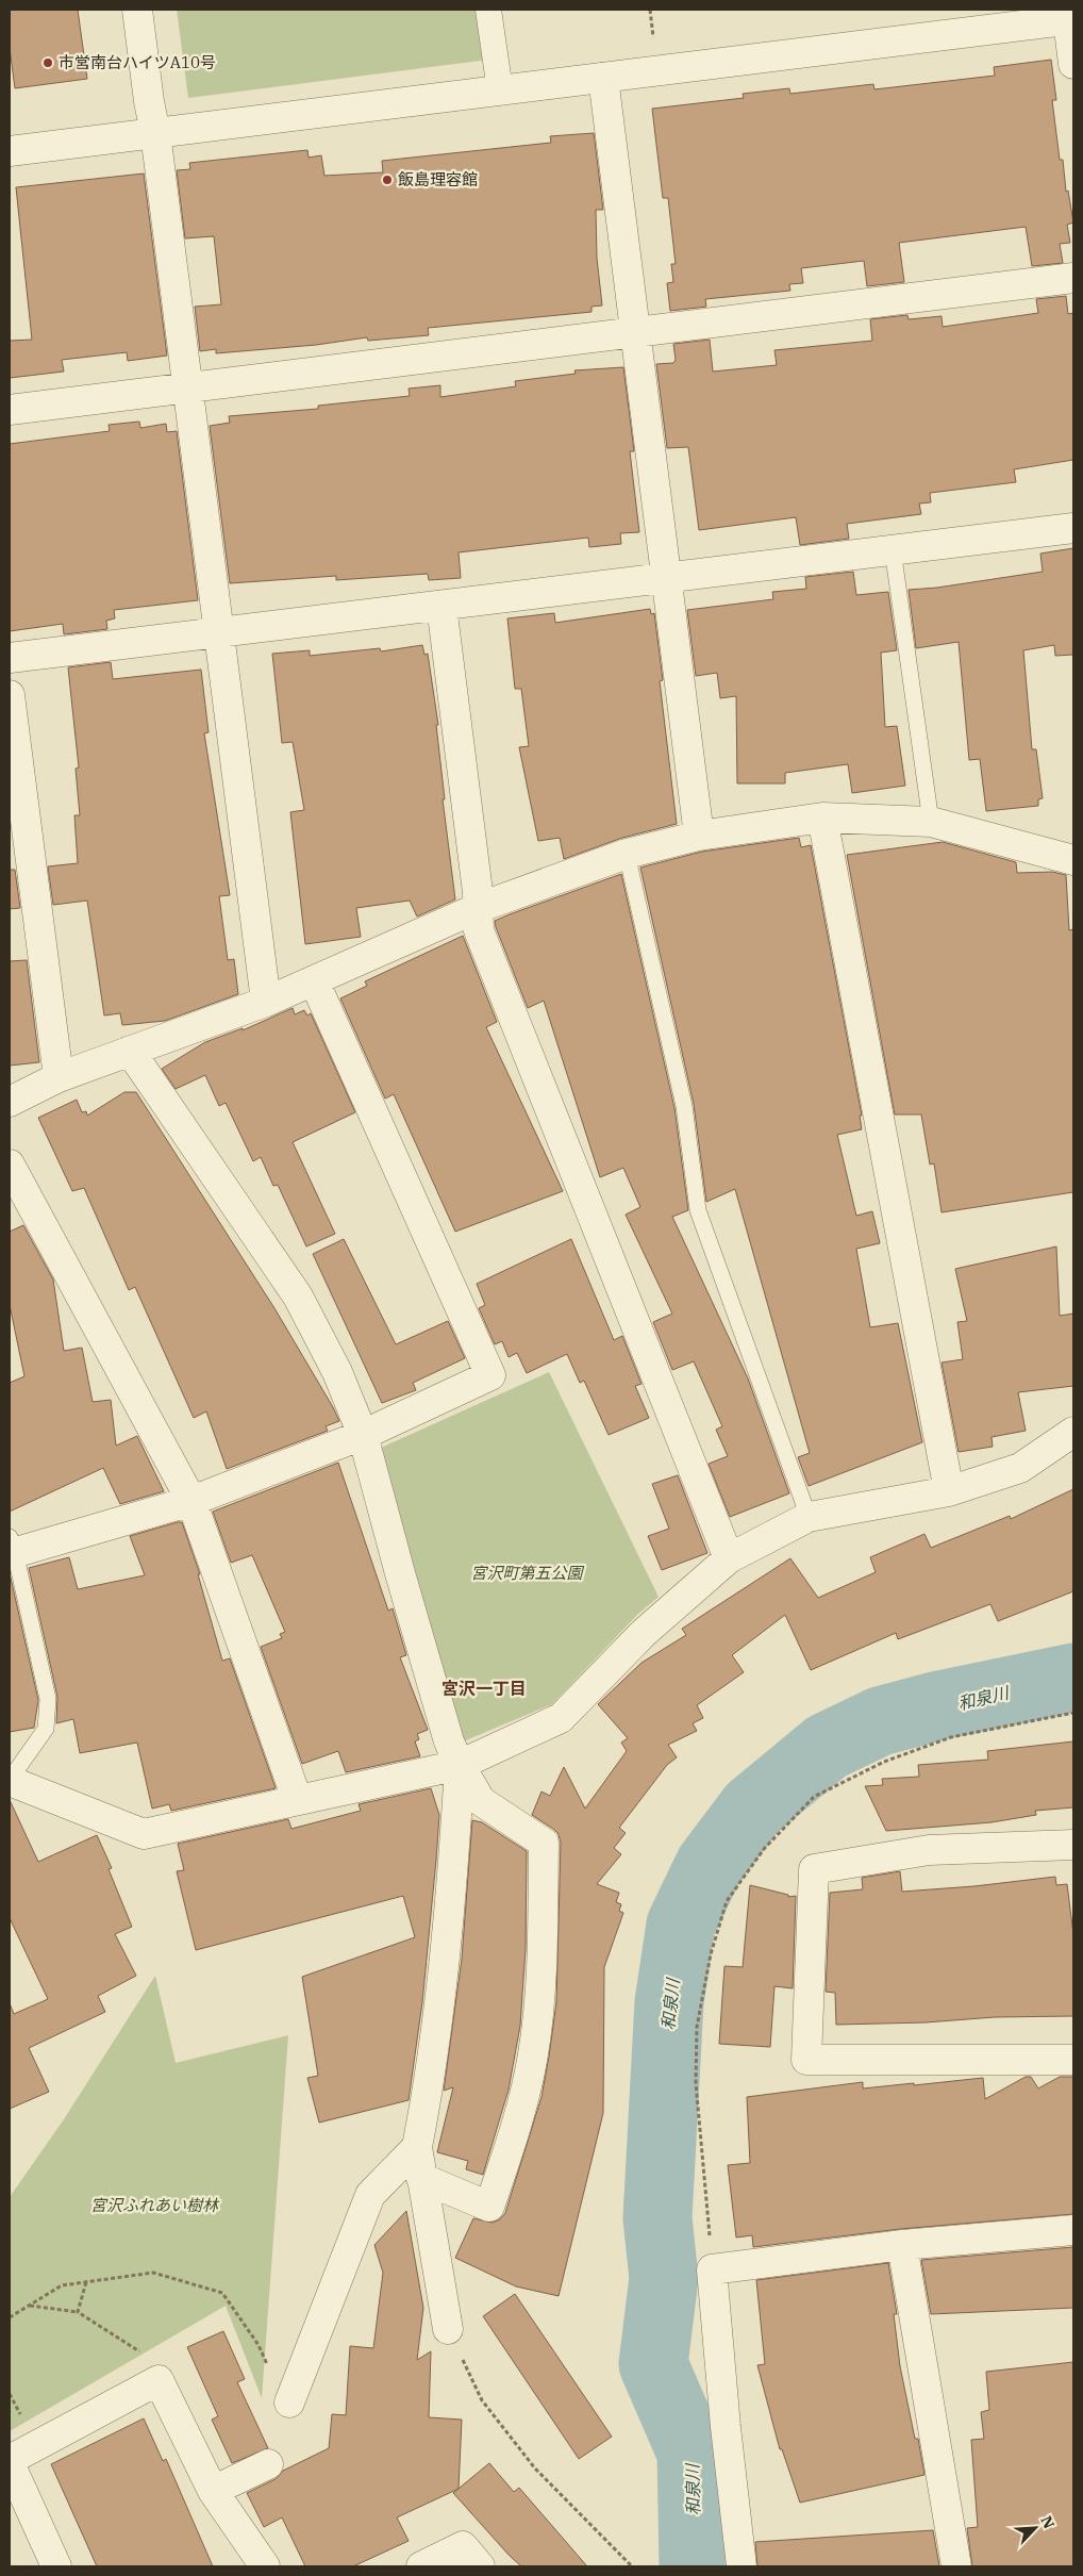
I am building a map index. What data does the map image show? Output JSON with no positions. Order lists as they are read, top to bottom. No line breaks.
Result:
{"districts":["宮沢一丁目"],"water":["和泉川"],"parks":["宮沢町第五公園","宮沢ふれあい樹林"],"places":["市営南台ハイツA10号","飯島理容館"],"north":"top right"}
